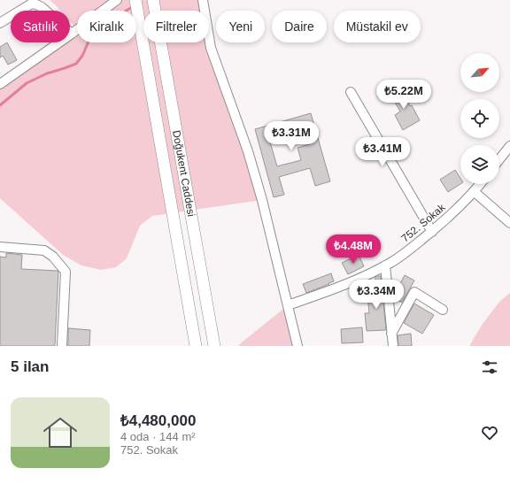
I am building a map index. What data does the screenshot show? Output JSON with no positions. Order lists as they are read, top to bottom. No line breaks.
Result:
{"streets":{"main road":["Doğukent Caddesi"],"street":["752. Sokak"]},"north":"top right","page":{"chip":["Satılık","Kiralık","Filtreler","Yeni","Daire","Müstakil ev"],"price":["₺5.22M","₺3.31M","₺3.41M","₺4.48M","₺3.34M"],"heading":"5 ilan","list":[{"name":"₺4,480,000","note":"4 oda · 144 m² · 752. Sokak"}]}}
